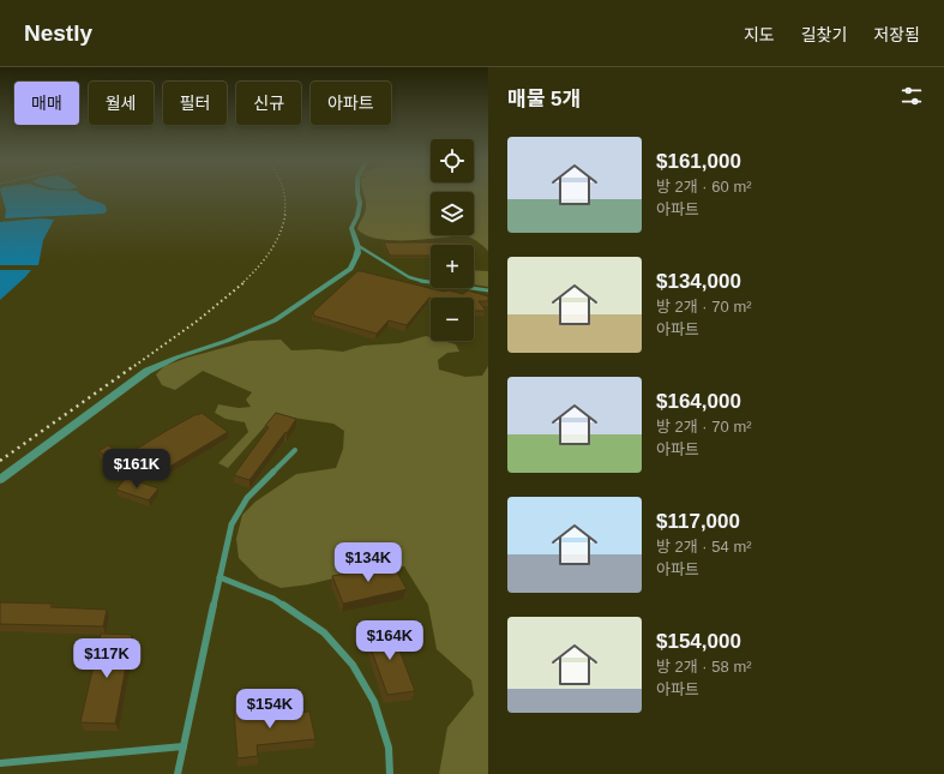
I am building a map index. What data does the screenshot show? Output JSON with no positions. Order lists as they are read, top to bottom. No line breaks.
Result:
{"page":{"header":"Nestly","nav":["지도","길찾기","저장됨"],"heading":"매물 5개","chip":["매매","월세","필터","신규","아파트"],"list":[{"name":"$161,000","note":"방 2개 · 60 m² · 아파트"},{"name":"$134,000","note":"방 2개 · 70 m² · 아파트"},{"name":"$164,000","note":"방 2개 · 70 m² · 아파트"},{"name":"$117,000","note":"방 2개 · 54 m² · 아파트"},{"name":"$154,000","note":"방 2개 · 58 m² · 아파트"}],"map_buttons":["+","−"],"price":["$161K","$134K","$164K","$117K","$154K"]}}
